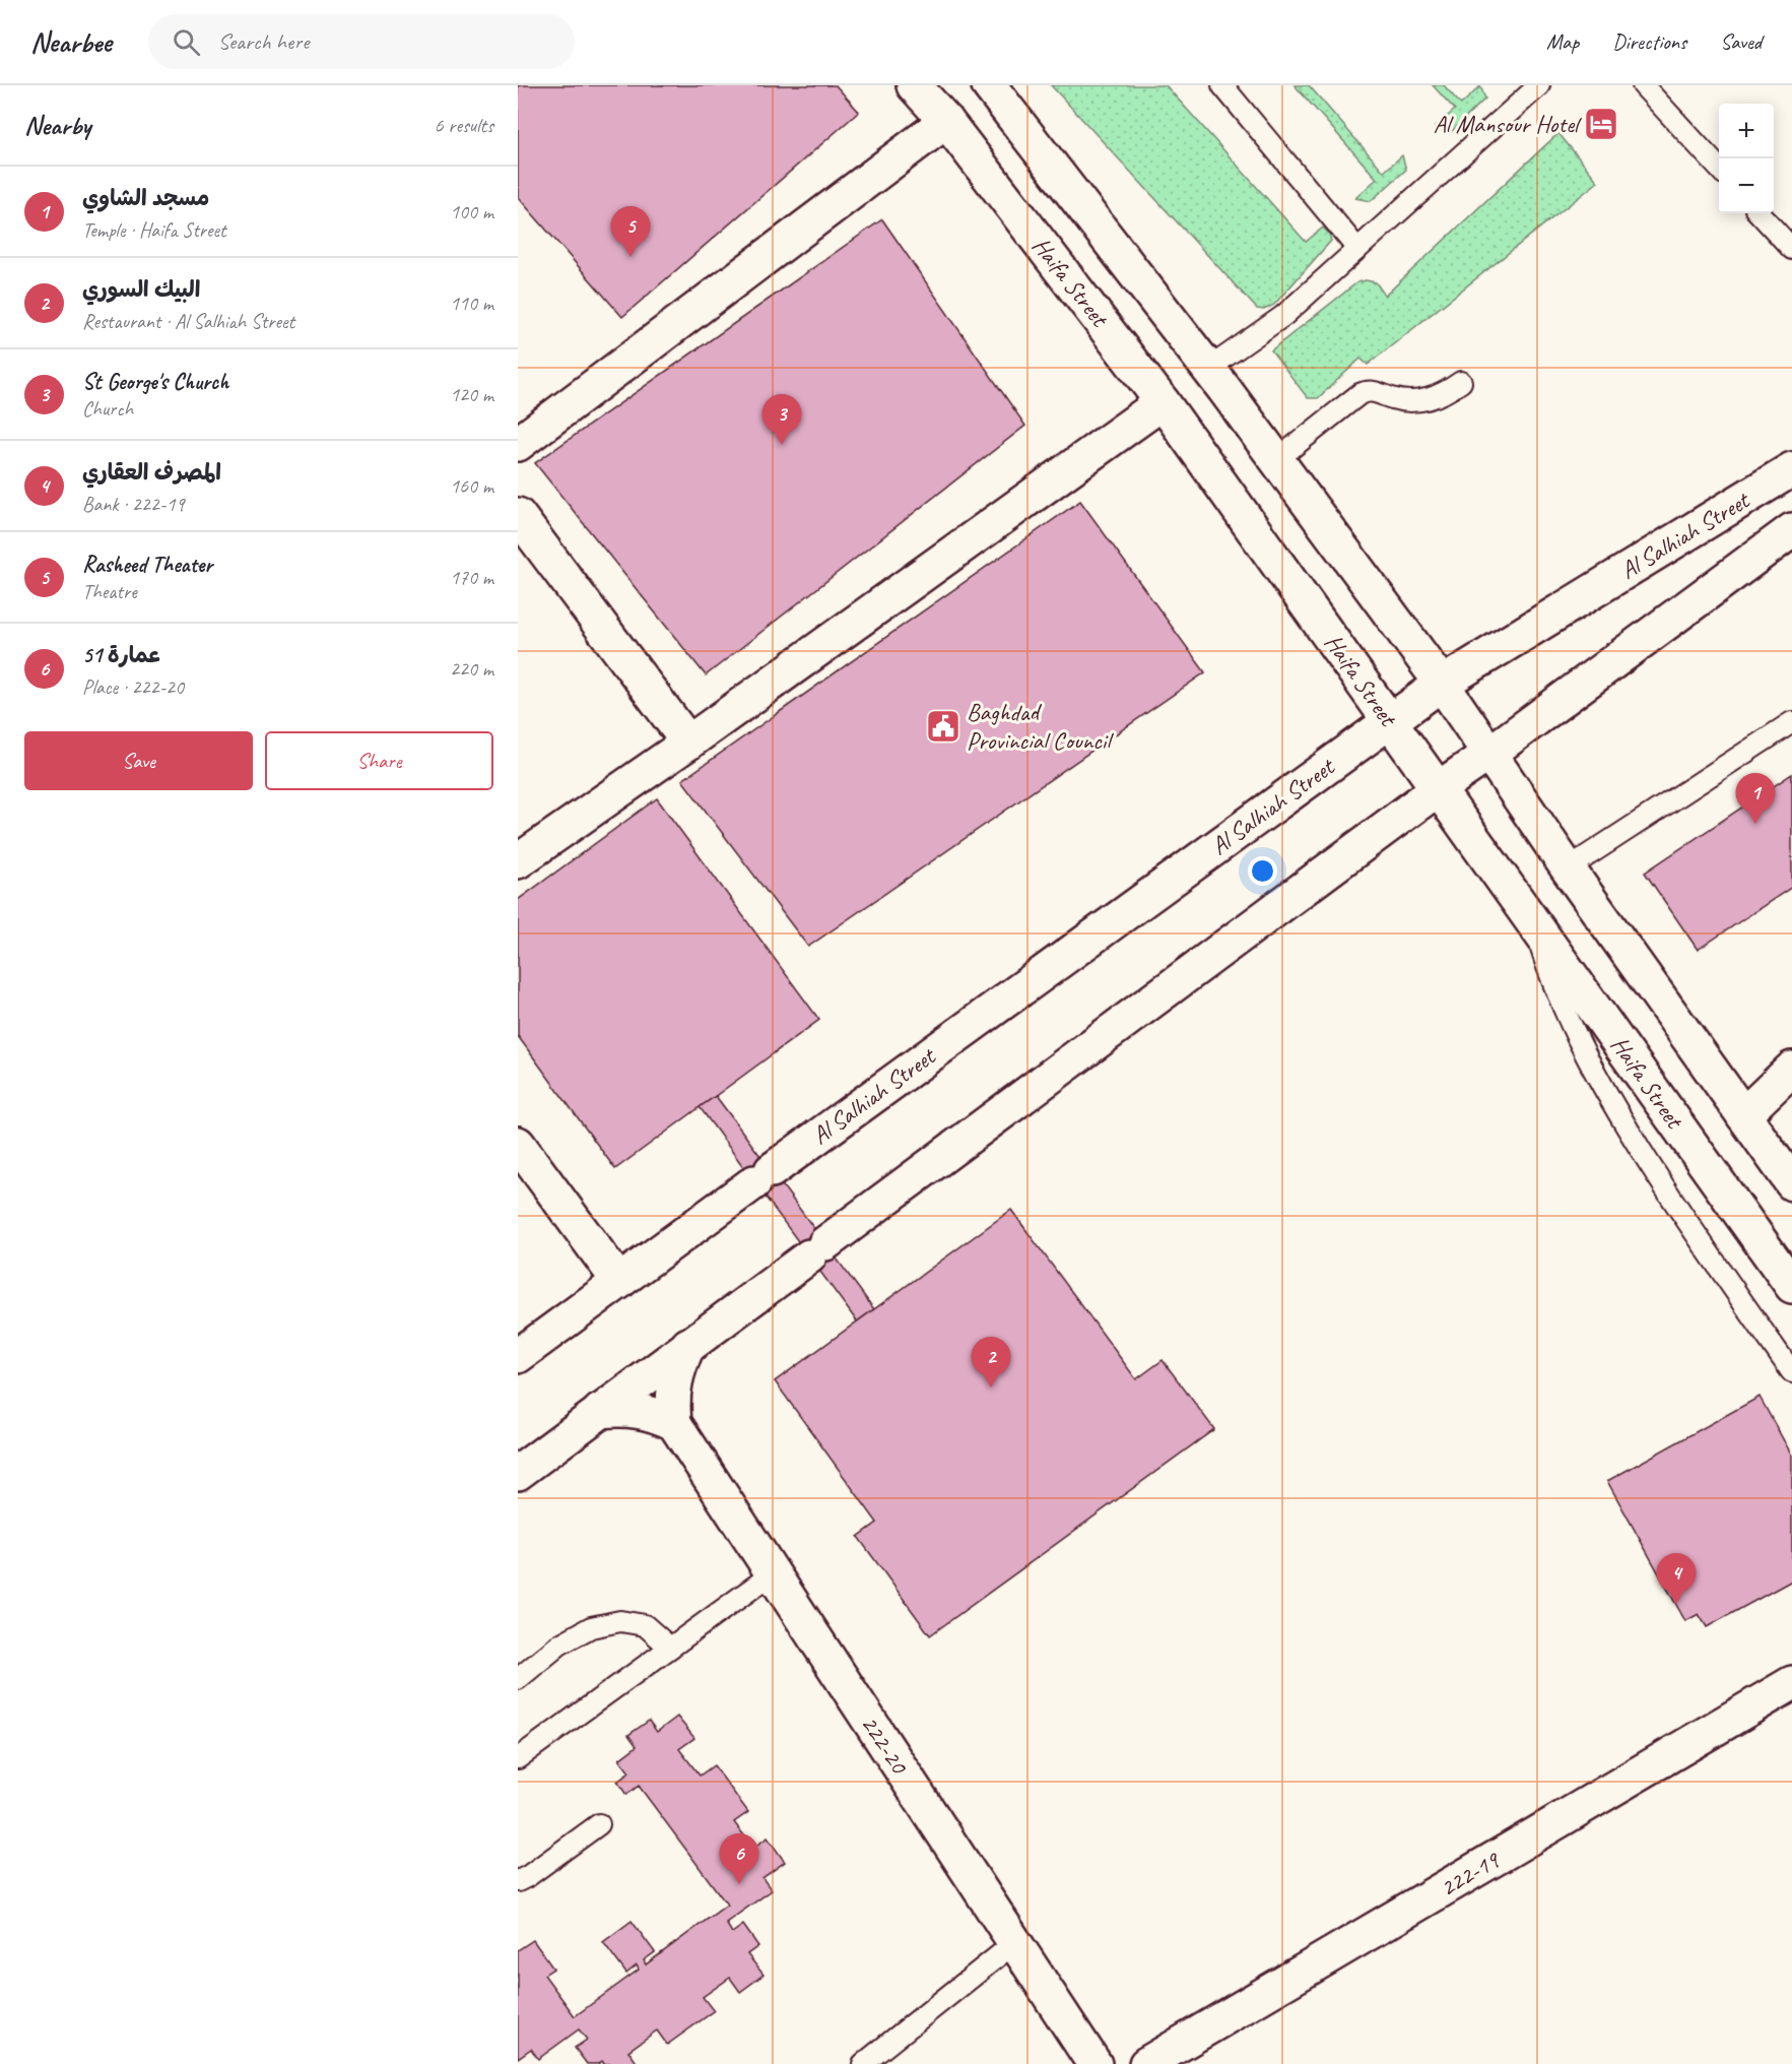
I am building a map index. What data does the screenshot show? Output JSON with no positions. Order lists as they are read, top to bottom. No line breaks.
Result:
{"streets":{"main road":["Haifa Street","Al Salhiah Street","222-20","222-19"]},"crossings":[["Haifa Street","Al Salhiah Street"]],"places":{"hotel":["Al Mansour Hotel"],"public building":["Baghdad Provincial Council"]},"page":{"header":"Nearbee","search":"Search here","nav":["Map","Directions","Saved"],"heading":["Nearby","6 results"],"map_buttons":["+","−"],"list":[{"mark":"1","name":"مسجد الشاوي","note":"Temple · Haifa Street","value":"100 m"},{"mark":"2","name":"البيك السوري","note":"Restaurant · Al Salhiah Street","value":"110 m"},{"mark":"3","name":"St George's Church","note":"Church","value":"120 m"},{"mark":"4","name":"المصرف العقاري","note":"Bank · 222-19","value":"160 m"},{"mark":"5","name":"Rasheed Theater","note":"Theatre","value":"170 m"},{"mark":"6","name":"عمارة 51","note":"Place · 222-20","value":"220 m"}],"pins":["5","3","1","2","4","6"],"buttons":["Save","Share"]}}
